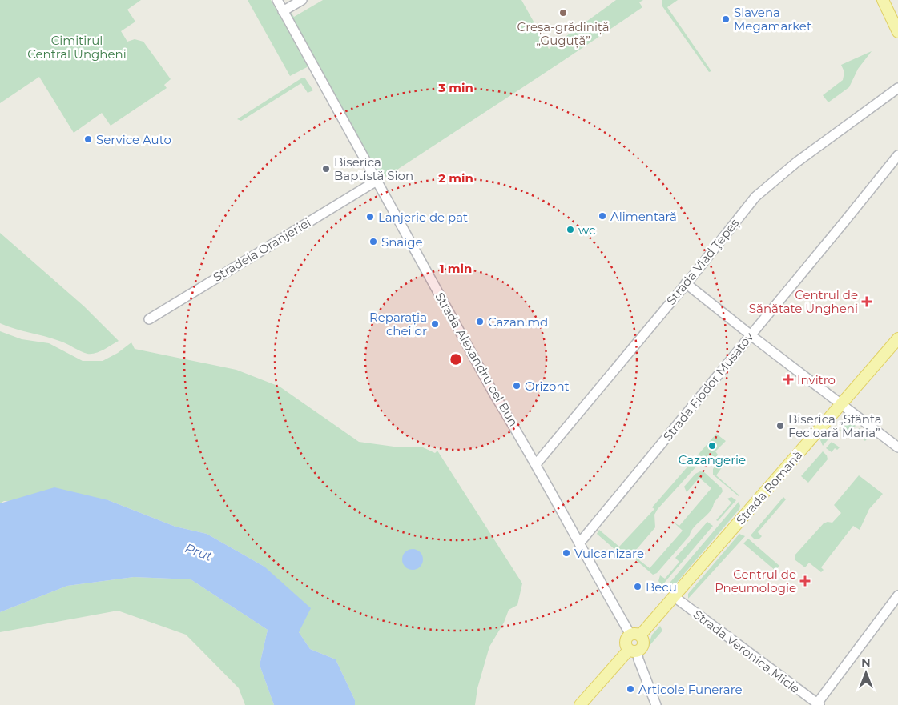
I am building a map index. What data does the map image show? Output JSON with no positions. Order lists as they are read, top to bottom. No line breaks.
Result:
{"streets":{"main road":["Strada Romană"],"street":["Stradela Oranjeriei","Strada Vlad Ţepeș","Strada Alexandru cel Bun","Strada Fiodor Musatov","Strada Veronica Micle"]},"crossings":[["Stradela Oranjeriei","Strada Alexandru cel Bun"],["Strada Vlad Ţepeș","Strada Alexandru cel Bun"],["Strada Alexandru cel Bun","Strada Fiodor Musatov"],["Strada Alexandru cel Bun","Strada Romană"],["Strada Romană","Strada Veronica Micle"]],"water":["Prut"],"parks":["Cimitirul Central Ungheni"],"places":{"other":["Creșa-grădiniță „Guguță”","Slavena Megamarket","Service Auto","Biserica Baptistă Sion","Alimentară","Lanjerie de pat","wc","Snaige","Cazan.md","Reparația cheilor","Orizont","Biserica „Sfânta Fecioară Maria”","Cazangerie","Vulcanizare","Becu","Articole Funerare"],"health":["Centrul de Sănătate Ungheni","Invitro","Centrul de Pneumologie"]},"north":"top","rings":["3 min","2 min","1 min"]}
